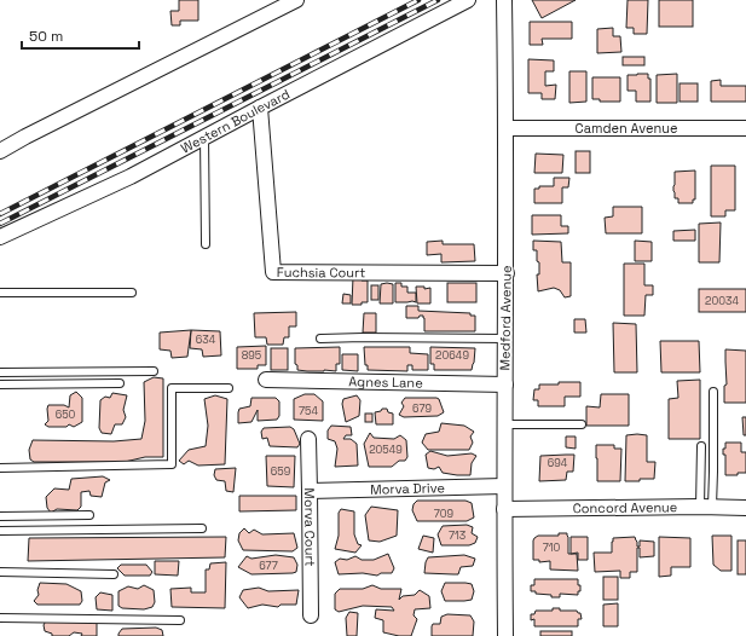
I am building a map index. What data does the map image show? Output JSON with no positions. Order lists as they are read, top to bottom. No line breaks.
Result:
{"streets":{"street":["Western Boulevard","Camden Avenue","Fuchsia Court","Medford Avenue","Agnes Lane","Morva Drive","Concord Avenue","Morva Court"]},"crossings":[["Western Boulevard","Fuchsia Court"],["Camden Avenue","Medford Avenue"],["Fuchsia Court","Medford Avenue"],["Medford Avenue","Agnes Lane"],["Medford Avenue","Morva Drive"],["Medford Avenue","Concord Avenue"],["Morva Drive","Morva Court"]],"house_numbers":["20034","634","895","20649","679","754","650","20549","694","659","709","713","710","677"],"scale_bar":"50 m"}
